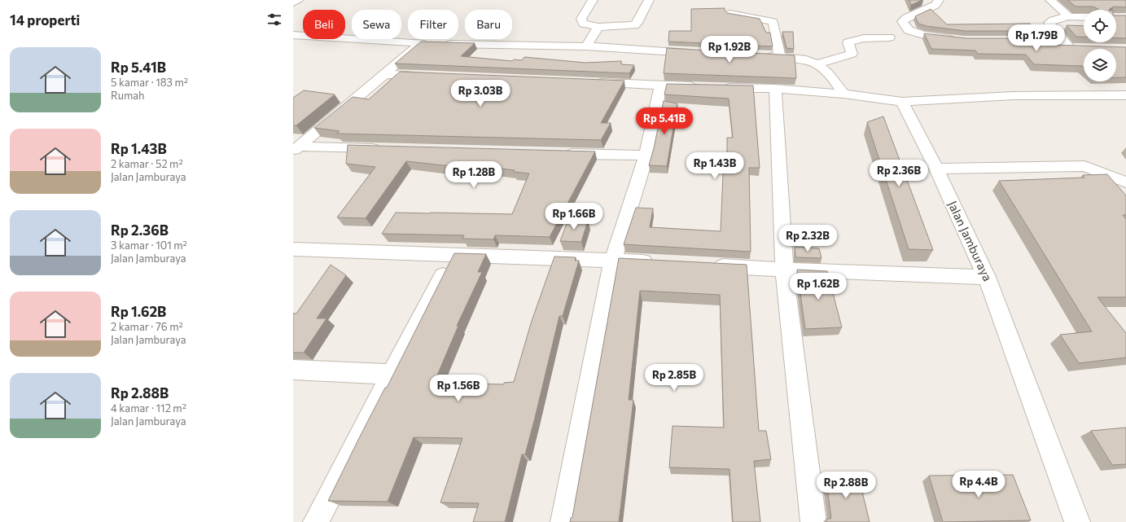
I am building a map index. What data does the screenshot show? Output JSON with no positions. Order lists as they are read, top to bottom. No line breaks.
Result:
{"streets":{"street":["Jalan Jamburaya"]},"page":{"heading":"14 properti","chip":["Beli","Sewa","Filter","Baru"],"price":["Rp 1.79B","Rp 1.92B","Rp 3.03B","Rp 5.41B","Rp 1.43B","Rp 2.36B","Rp 1.28B","Rp 1.66B","Rp 2.32B","Rp 1.62B","Rp 2.85B","Rp 1.56B","Rp 4.4B","Rp 2.88B"],"list":[{"name":"Rp 5.41B","note":"5 kamar · 183 m² · Rumah"},{"name":"Rp 1.43B","note":"2 kamar · 52 m² · Jalan Jamburaya"},{"name":"Rp 2.36B","note":"3 kamar · 101 m² · Jalan Jamburaya"},{"name":"Rp 1.62B","note":"2 kamar · 76 m² · Jalan Jamburaya"},{"name":"Rp 2.88B","note":"4 kamar · 112 m² · Jalan Jamburaya"}]}}
